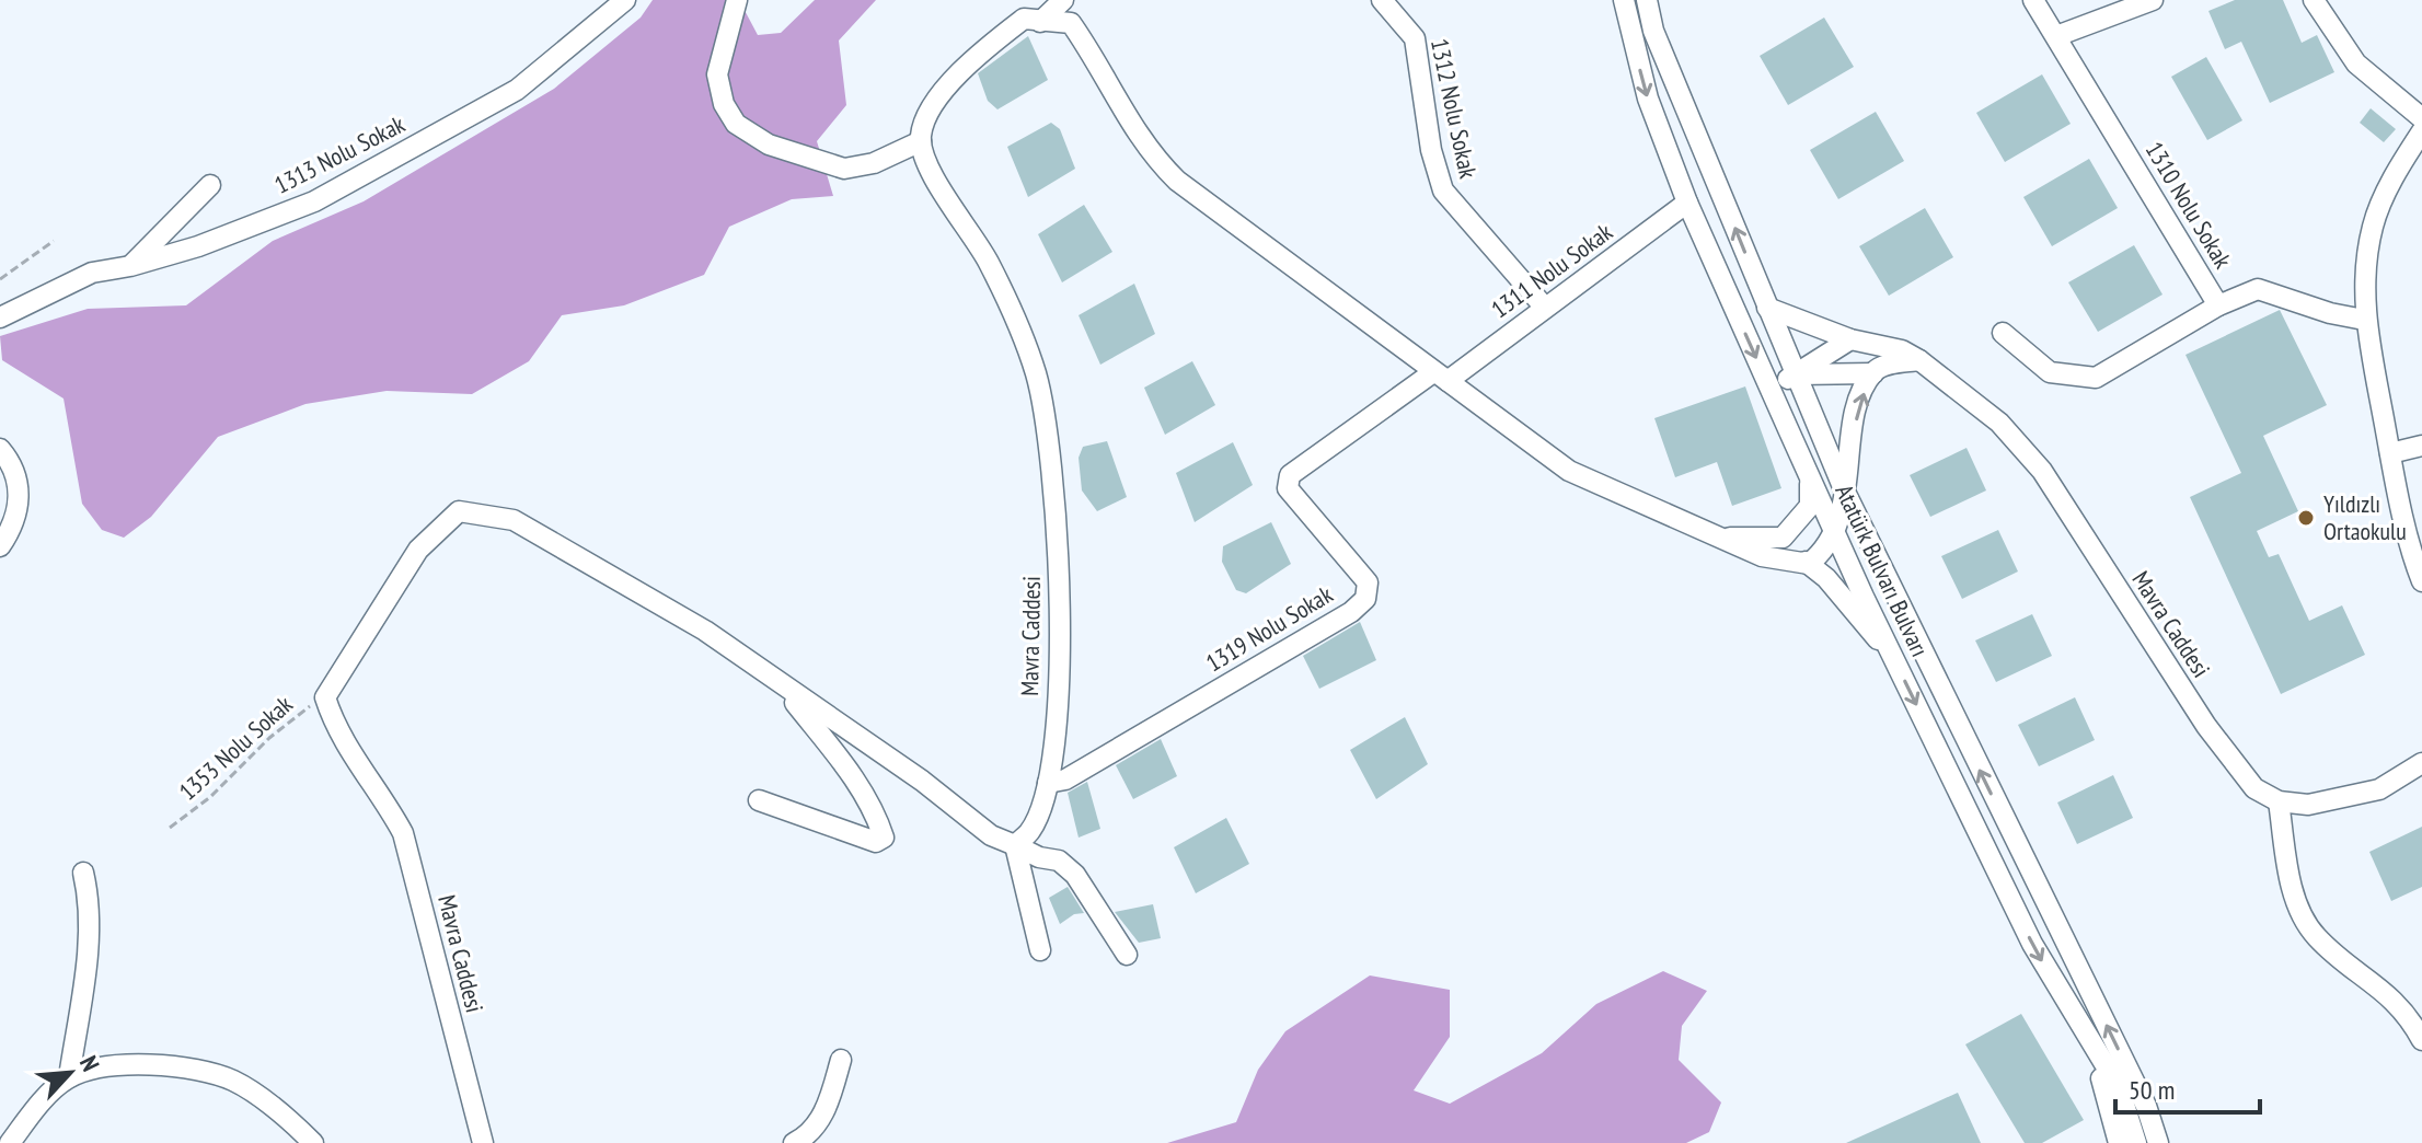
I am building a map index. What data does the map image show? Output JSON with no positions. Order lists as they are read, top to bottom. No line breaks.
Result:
{"streets":{"street":["1312 Nolu Sokak","1313 Nolu Sokak","1310 Nolu Sokak","1311 Nolu Sokak","Atatürk Bulvarı Bulvarı","Mavra Caddesi","1319 Nolu Sokak"],"path":["1353 Nolu Sokak"]},"crossings":[["1312 Nolu Sokak","1311 Nolu Sokak"],["1311 Nolu Sokak","Atatürk Bulvarı Bulvarı"],["1311 Nolu Sokak","1319 Nolu Sokak"],["Atatürk Bulvarı Bulvarı","Mavra Caddesi"],["Mavra Caddesi","1319 Nolu Sokak"],["Mavra Caddesi","1353 Nolu Sokak"]],"places":["Yıldızlı Ortaokulu"],"scale_bar":"50 m","north":"top right"}
